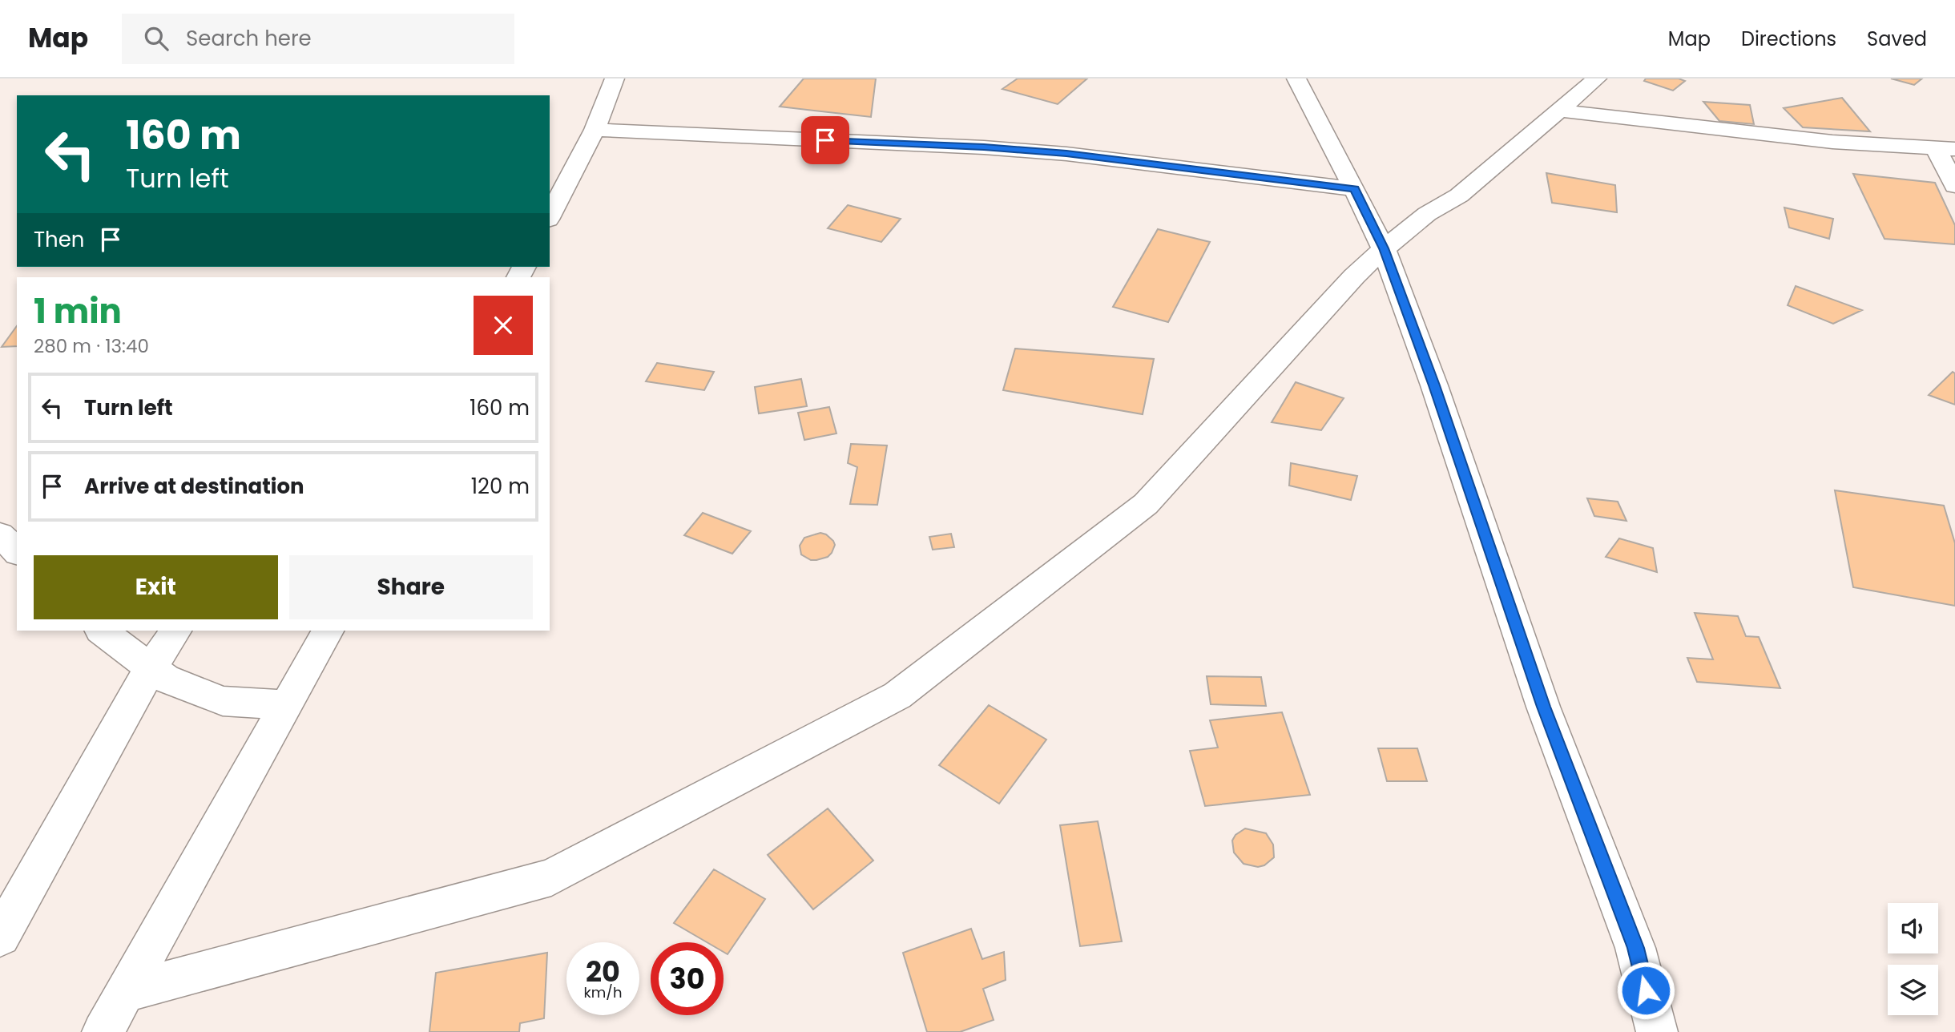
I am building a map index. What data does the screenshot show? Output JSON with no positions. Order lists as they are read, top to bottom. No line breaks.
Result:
{"page":{"header":"Map","search":"Search here","nav":["Map","Directions","Saved"],"turn":["160 m","Turn left"],"then":"Then","heading":["1 min","280 m · 13:40"],"list":[{"name":"Turn left","value":"160 m"},{"name":"Arrive at destination","value":"120 m"}],"buttons":["Exit","Share"],"speed":"20 km/h","limit":"30"}}
